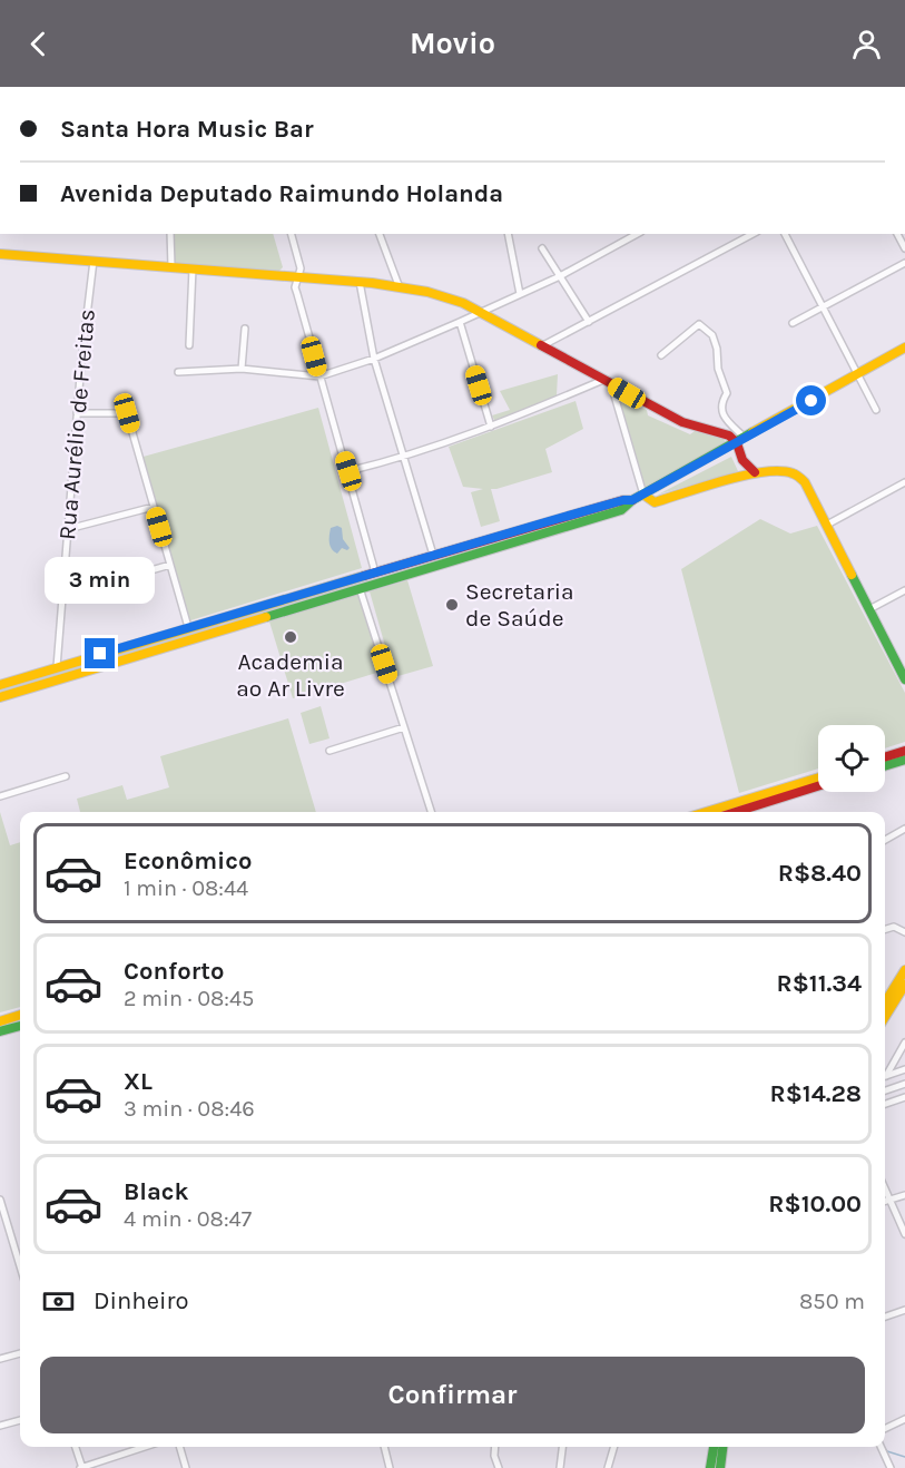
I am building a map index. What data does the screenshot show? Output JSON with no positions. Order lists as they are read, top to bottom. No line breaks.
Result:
{"streets":{"street":["Rua Aurélio de Freitas"]},"places":["Secretaria de Saúde","Academia ao Ar Livre"],"page":{"header":"Movio","banner":["Santa Hora Music Bar","Avenida Deputado Raimundo Holanda"],"bubble":"3 min","list":[{"name":"Econômico","note":"1 min · 08:44","value":"R$8.40"},{"name":"Conforto","note":"2 min · 08:45","value":"R$11.34"},{"name":"XL","note":"3 min · 08:46","value":"R$14.28"},{"name":"Black","note":"4 min · 08:47","value":"R$10.00"}],"pay":["Dinheiro","850 m"],"buttons":"Confirmar"}}
